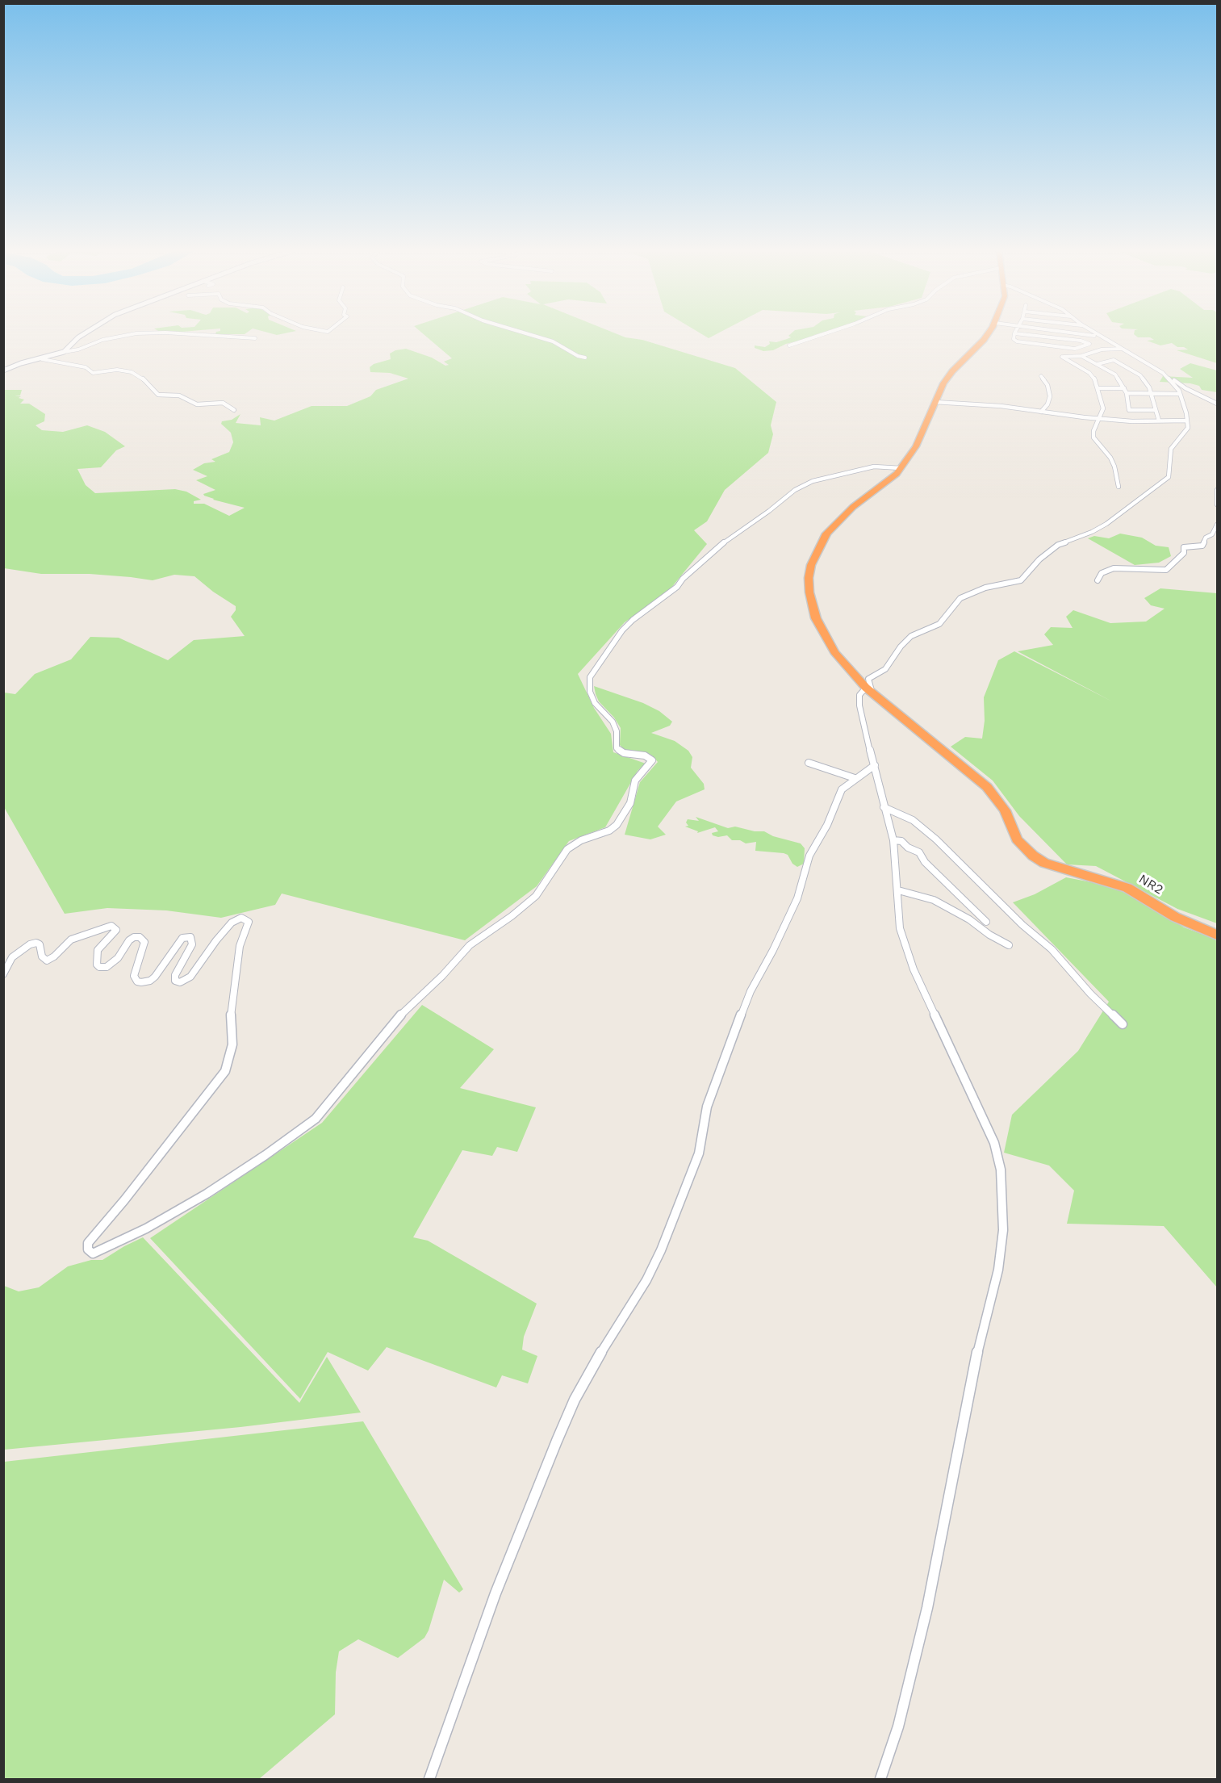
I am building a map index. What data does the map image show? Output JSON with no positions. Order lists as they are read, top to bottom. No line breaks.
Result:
{"streets":{"highway":["NR2"]}}
